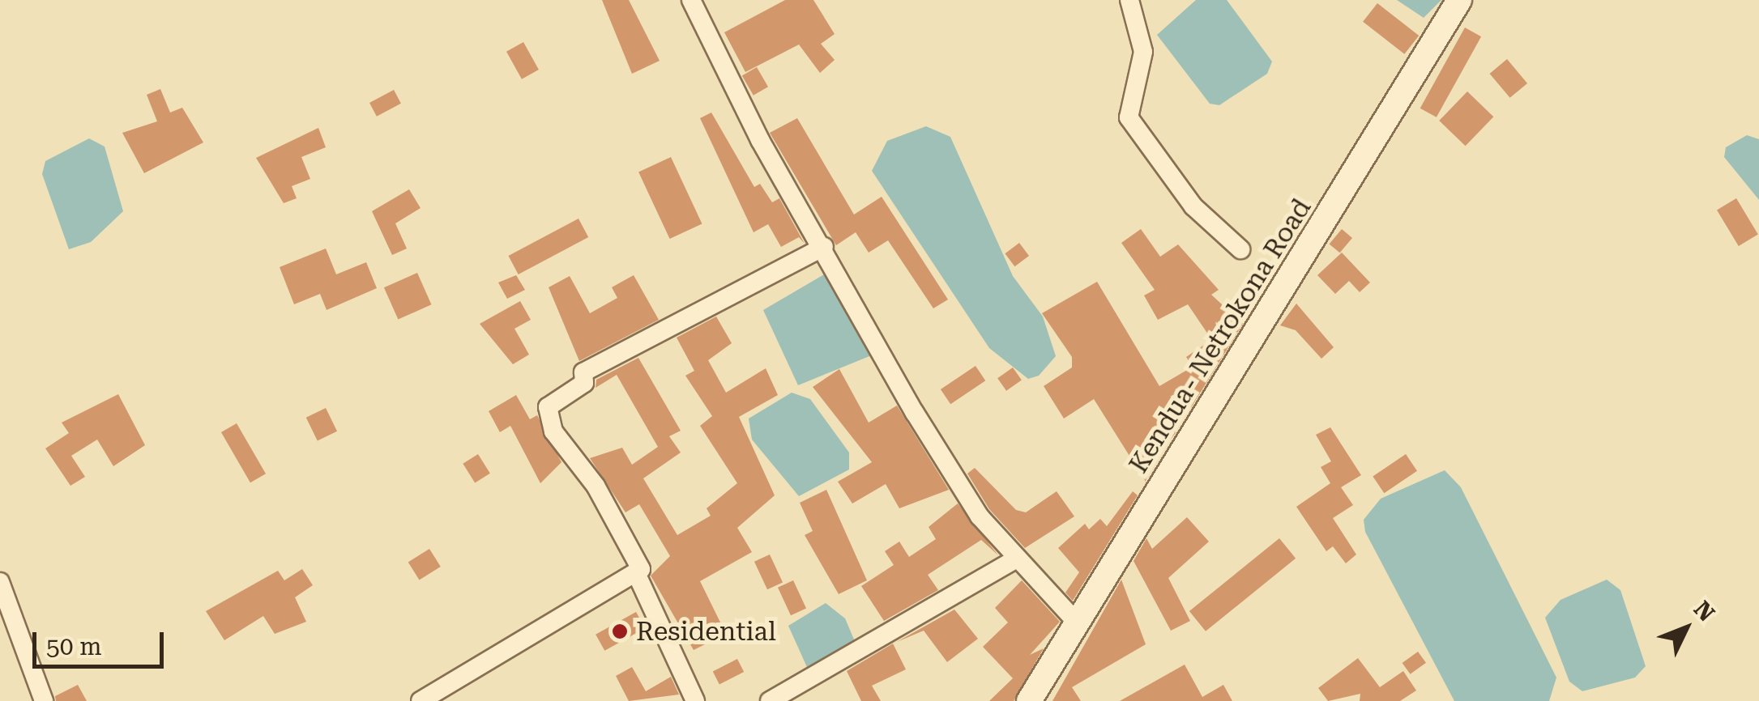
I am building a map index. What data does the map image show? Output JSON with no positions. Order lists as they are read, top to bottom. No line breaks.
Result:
{"streets":{"main road":["Kendua- Netrokona Road"]},"places":["Residential"],"scale_bar":"50 m","north":"top right"}
